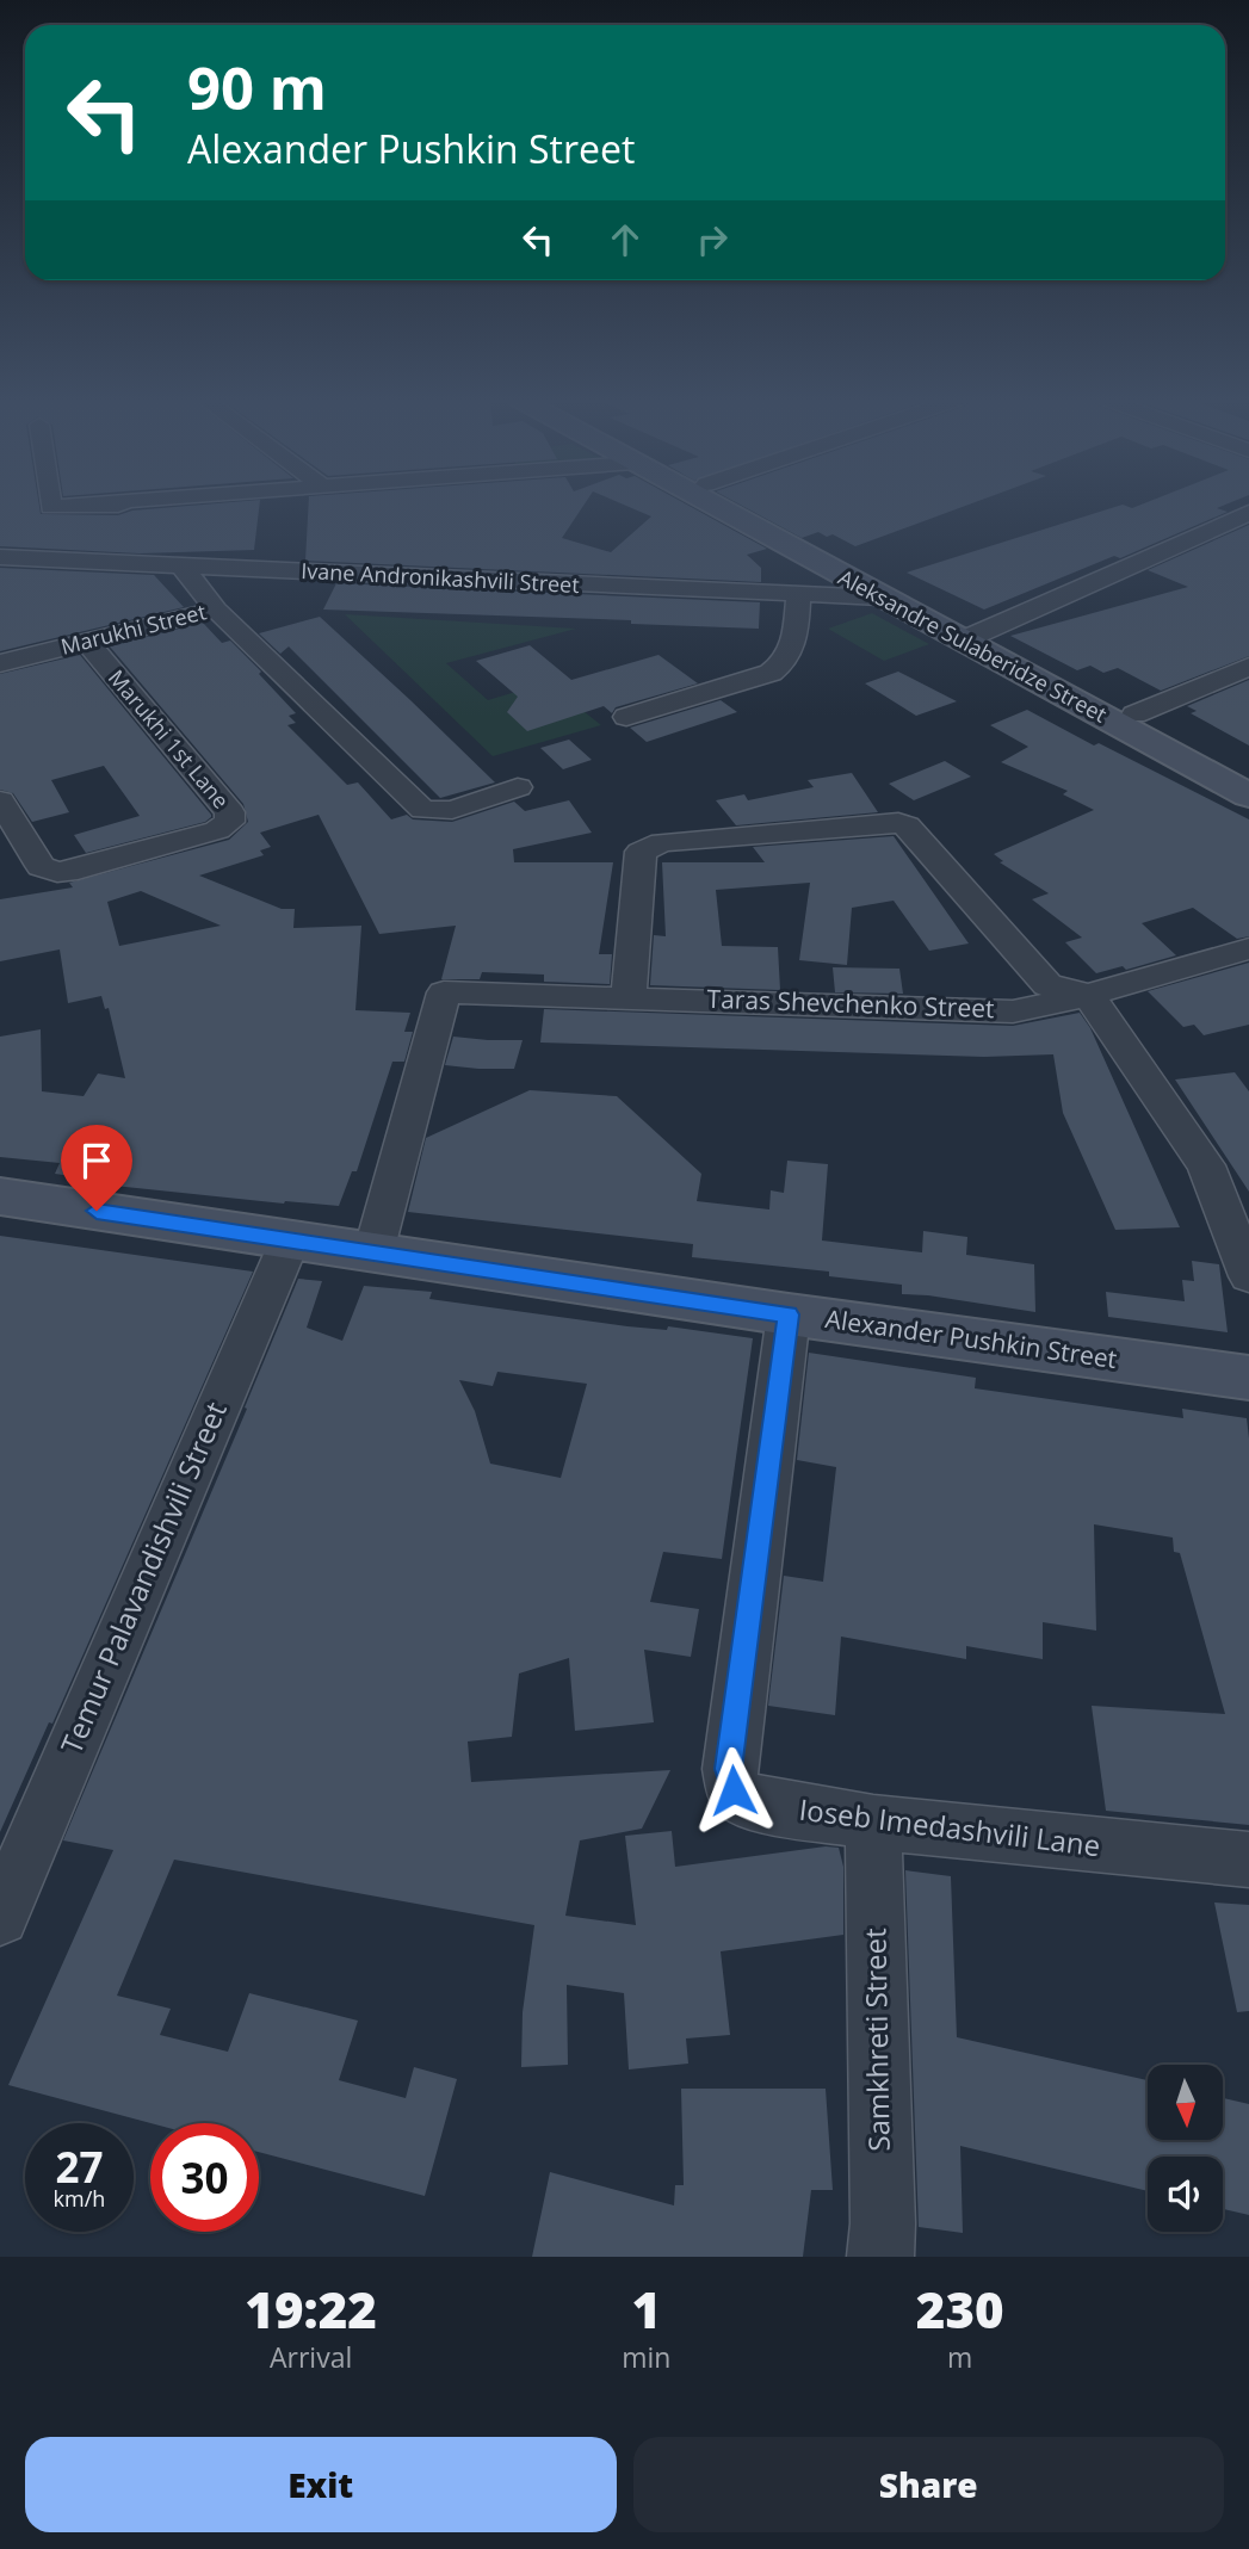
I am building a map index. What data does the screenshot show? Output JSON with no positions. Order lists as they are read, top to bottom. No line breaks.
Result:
{"streets":{"street":["Ivane Andronikashvili Street","Marukhi Street","Aleksandre Sulaberidze Street","Marukhi 1st Lane","Taras Shevchenko Street","Alexander Pushkin Street","Temur Palavandishvili Street","Ioseb Imedashvili Lane","Samkhreti Street"]},"crossings":[["Ivane Andronikashvili Street","Marukhi Street"],["Ivane Andronikashvili Street","Aleksandre Sulaberidze Street"],["Marukhi Street","Marukhi 1st Lane"],["Taras Shevchenko Street","Alexander Pushkin Street"],["Alexander Pushkin Street","Temur Palavandishvili Street"],["Alexander Pushkin Street","Ioseb Imedashvili Lane"],["Ioseb Imedashvili Lane","Samkhreti Street"]],"north":"bottom","page":{"turn":["90 m","Alexander Pushkin Street"],"speed":"27 km/h","limit":"30","eta":["19:22","Arrival","1","min","230","m"],"buttons":["Exit","Share"]}}
